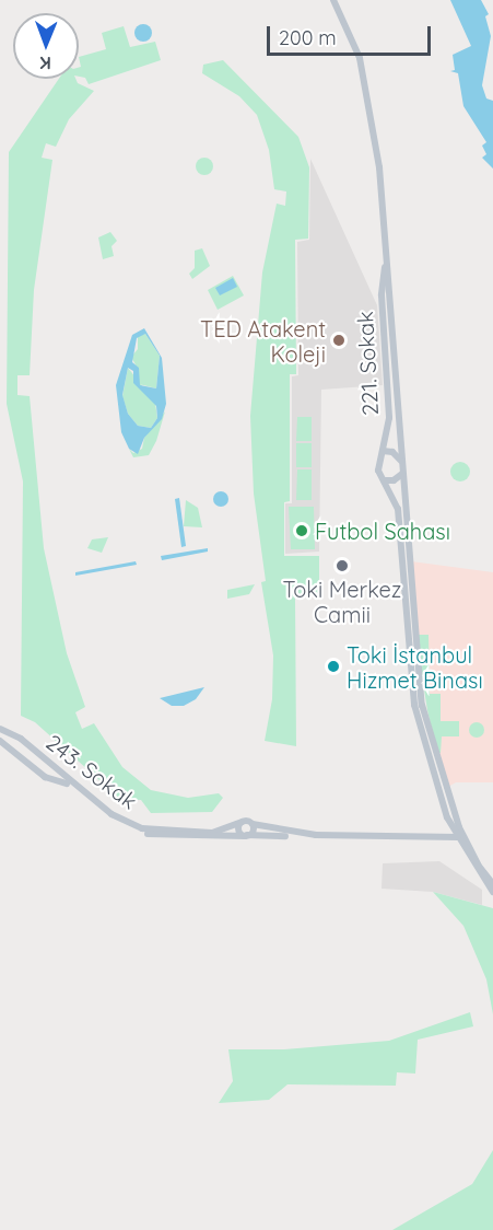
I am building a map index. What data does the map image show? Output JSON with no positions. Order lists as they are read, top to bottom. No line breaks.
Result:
{"streets":{"street":["221. Sokak","243. Sokak"]},"crossings":[["221. Sokak","243. Sokak"]],"places":["TED Atakent Koleji","Futbol Sahası","Toki Merkez Camii","Toki İstanbul Hizmet Binası"],"scale_bar":"200 m","north":"bottom"}
